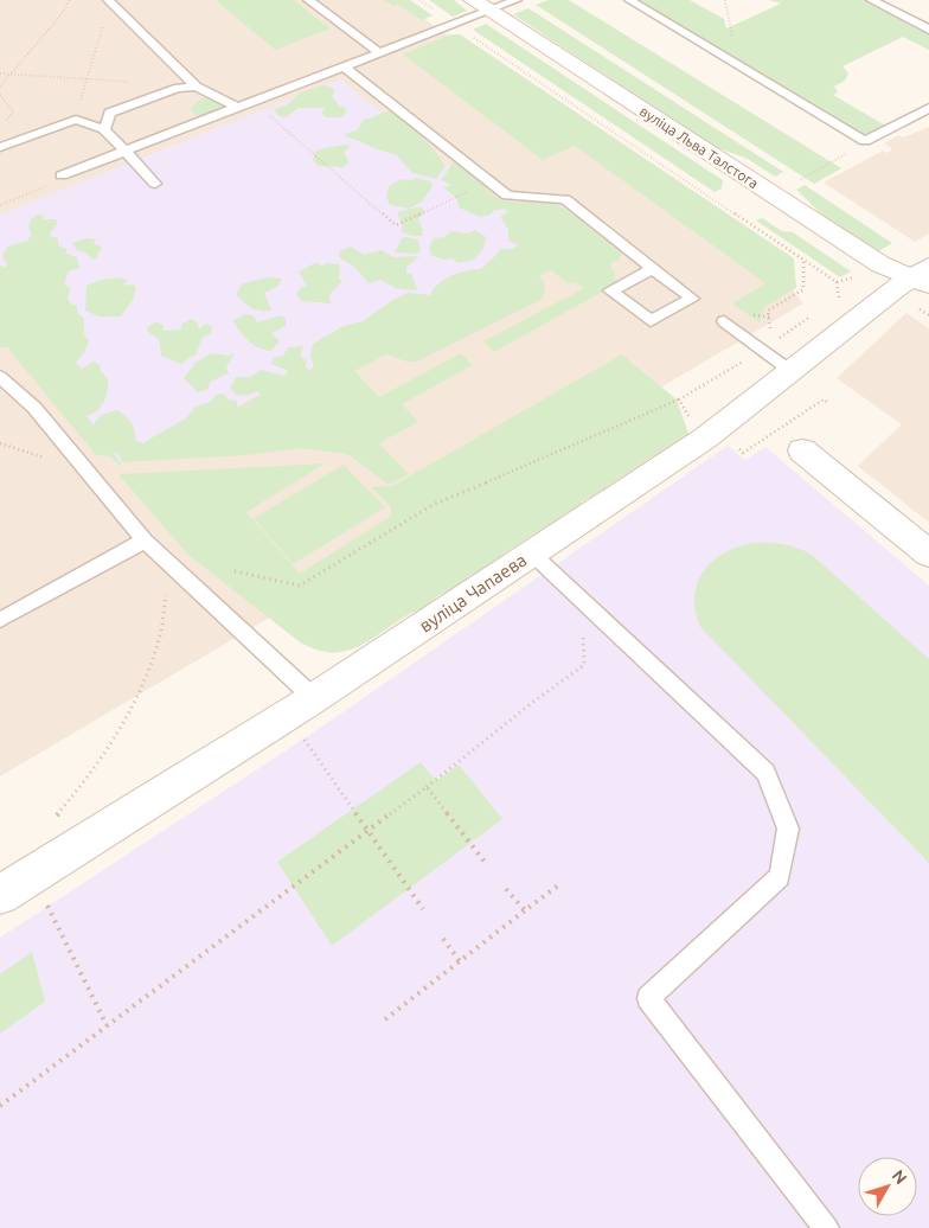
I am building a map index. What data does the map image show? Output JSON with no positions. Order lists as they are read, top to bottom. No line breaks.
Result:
{"streets":{"street":["вуліца Льва Талстога","вуліца Чапаева"]},"crossings":[["вуліца Льва Талстога","вуліца Чапаева"]],"north":"top right"}
